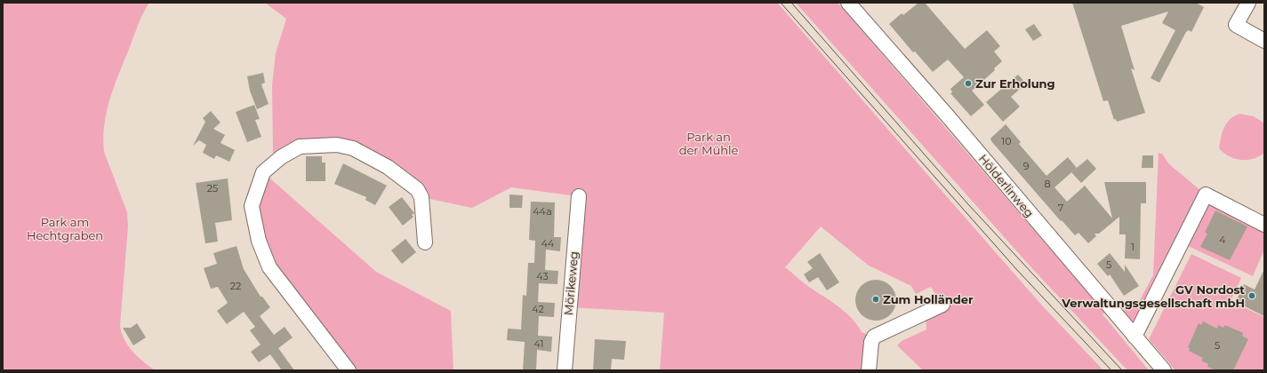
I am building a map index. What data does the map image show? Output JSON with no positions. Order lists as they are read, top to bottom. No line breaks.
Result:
{"streets":{"street":["Hölderlinweg","Mörikeweg"]},"parks":["Park an der Mühle","Park am Hechtgraben"],"places":["Zur Erholung","GV Nordost Verwaltungsgesellschaft mbH","Zum Holländer"],"house_numbers":["10","9","8","25","7","44a","4","44","1","5","43","22","42","41","5"]}
